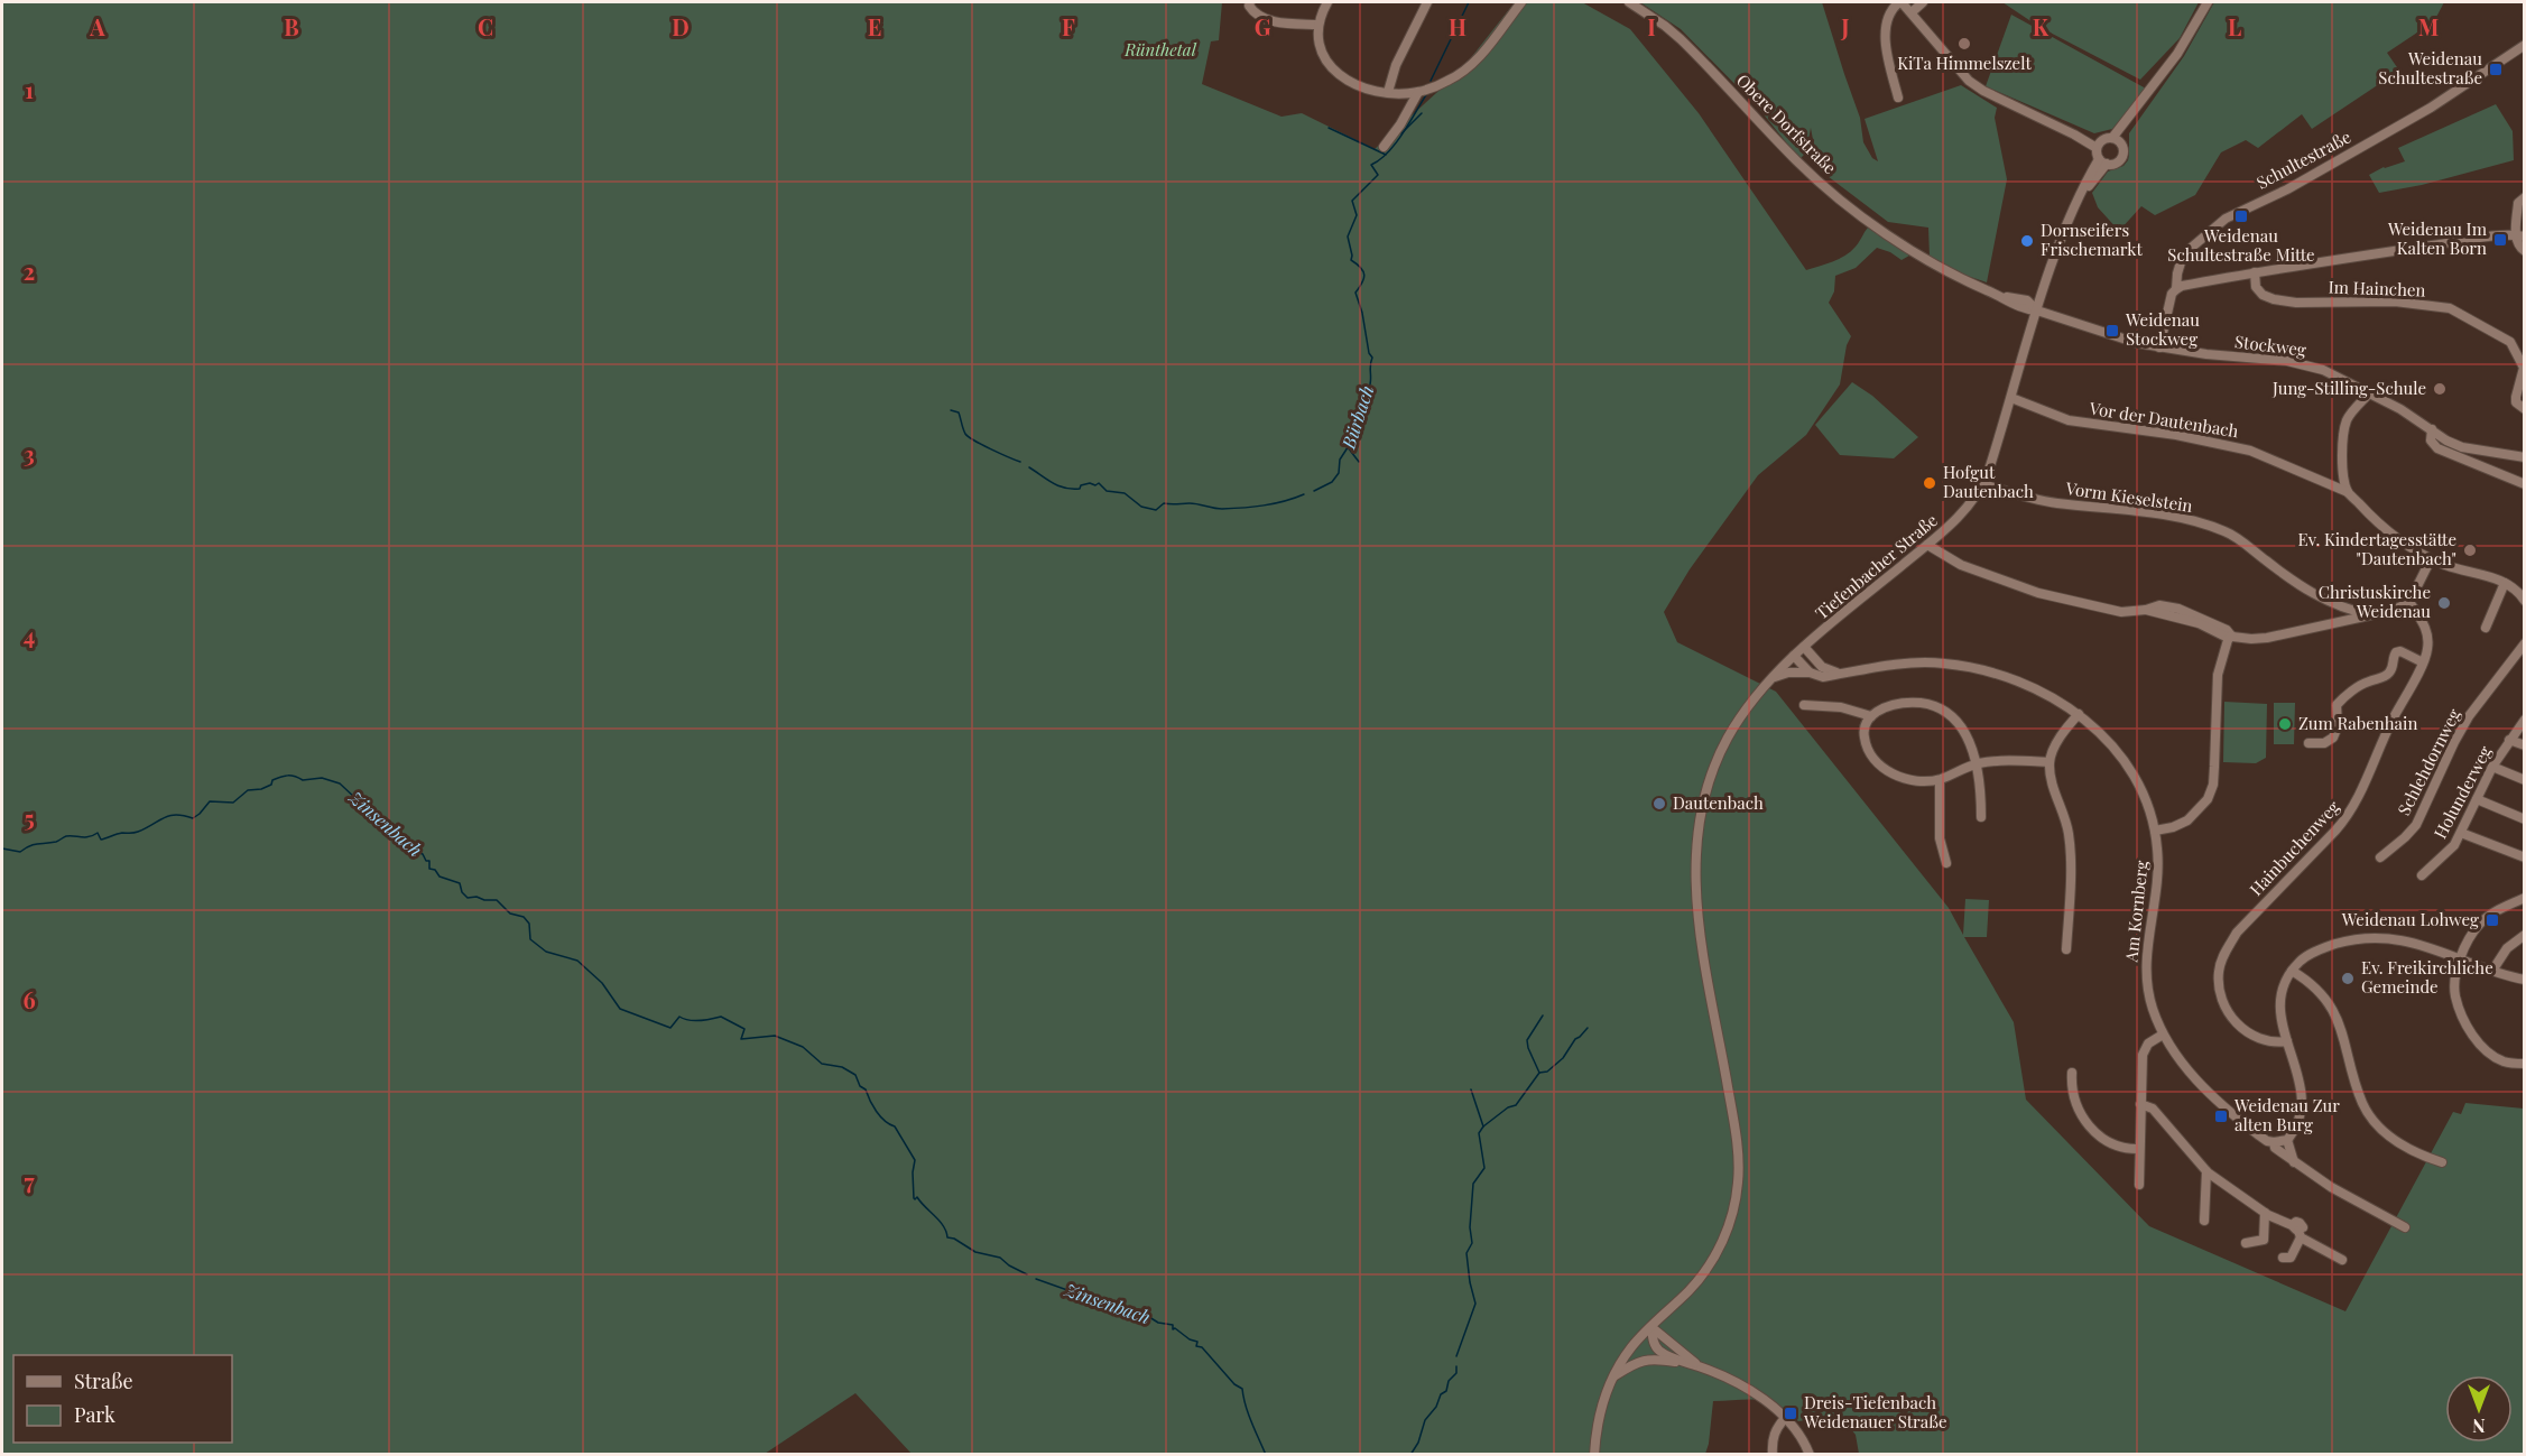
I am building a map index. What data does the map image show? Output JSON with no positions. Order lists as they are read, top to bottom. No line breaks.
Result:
{"streets":{"street":["Obere Dorfstraße","Schultestraße","Im Hainchen","Stockweg","Vor der Dautenbach","Vorm Kieselstein","Tiefenbacher Straße","Schlehdornweg","Holunderweg","Hainbuchenweg","Am Kornberg"]},"crossings":[["Obere Dorfstraße","Stockweg"],["Obere Dorfstraße","Tiefenbacher Straße"],["Schultestraße","Stockweg"],["Stockweg","Tiefenbacher Straße"],["Vor der Dautenbach","Tiefenbacher Straße"],["Vorm Kieselstein","Tiefenbacher Straße"],["Tiefenbacher Straße","Am Kornberg"]],"water":["Bürbach","Zinsenbach"],"parks":["Rünthetal"],"places":{"other":["KiTa Himmelszelt","Dornseifers Frischemarkt","Jung-Stilling-Schule","Hofgut Dautenbach","Ev. Kindertagesstätte \"Dautenbach\"","Christuskirche Weidenau","Zum Rabenhain","Dautenbach","Ev. Freikirchliche Gemeinde"],"transit":["Weidenau Schultestraße","Weidenau Schultestraße Mitte","Weidenau Im Kalten Born","Weidenau Stockweg","Weidenau Lohweg","Weidenau Zur alten Burg","Dreis-Tiefenbach Weidenauer Straße"]},"legend":["Straße","Park"],"north":"bottom","grid":{"columns":["A","B","C","D","E","F","G","H","I","J","K","L","M"],"rows":["1","2","3","4","5","6","7"]}}
